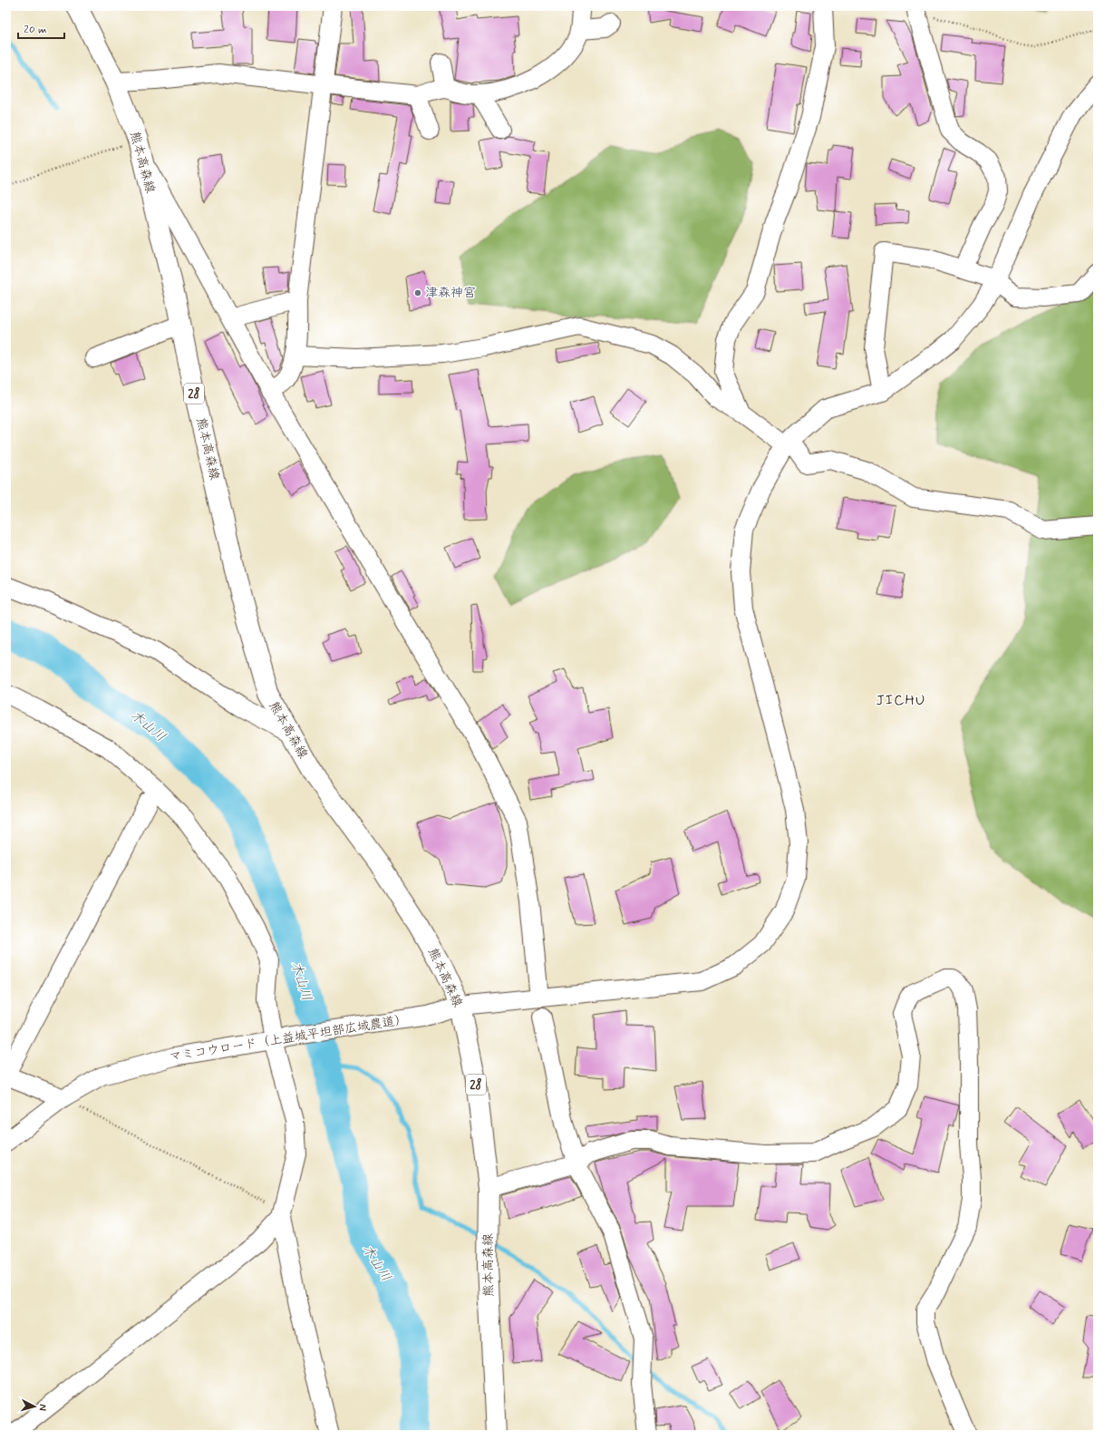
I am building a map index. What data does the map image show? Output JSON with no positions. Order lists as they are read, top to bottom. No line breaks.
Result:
{"streets":{"main road":["熊本高森線","28"],"street":["マミコウロード（上益城平坦部広域農道）"]},"crossings":[["熊本高森線","マミコウロード（上益城平坦部広域農道）"]],"districts":["JICHU"],"water":["木山川"],"places":["津森神宮"],"scale_bar":"20 m","north":"right"}
